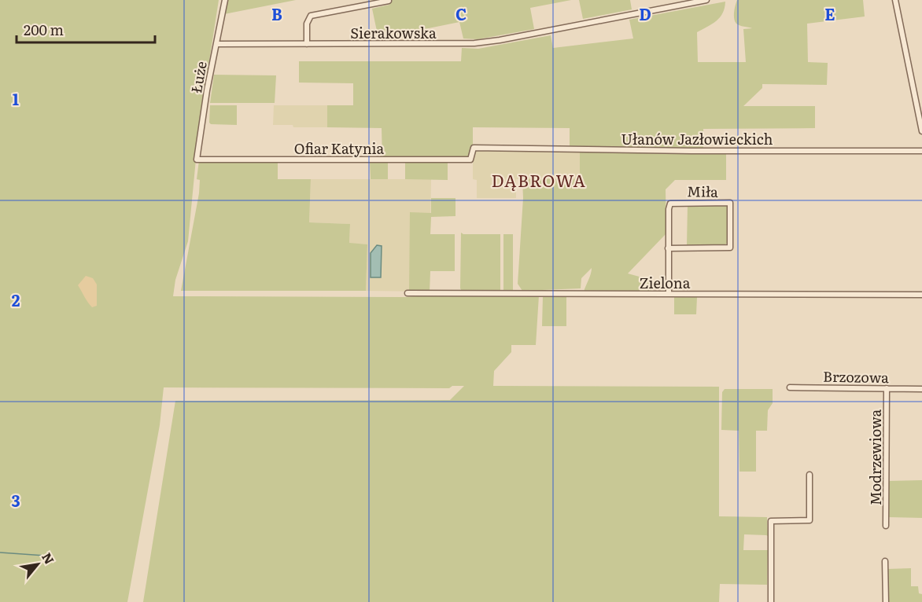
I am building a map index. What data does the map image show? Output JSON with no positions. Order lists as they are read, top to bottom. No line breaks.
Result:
{"streets":{"street":["Sierakowska","Łuże","Ułanów Jazłowieckich","Ofiar Katynia","Miła","Zielona","Brzozowa","Modrzewiowa"]},"crossings":[["Sierakowska","Łuże"],["Łuże","Ofiar Katynia"],["Ułanów Jazłowieckich","Ofiar Katynia"],["Miła","Zielona"],["Brzozowa","Modrzewiowa"]],"districts":["DĄBROWA"],"scale_bar":"200 m","north":"top right","grid":{"columns":["B","C","D","E"],"rows":["1","2","3"]}}
